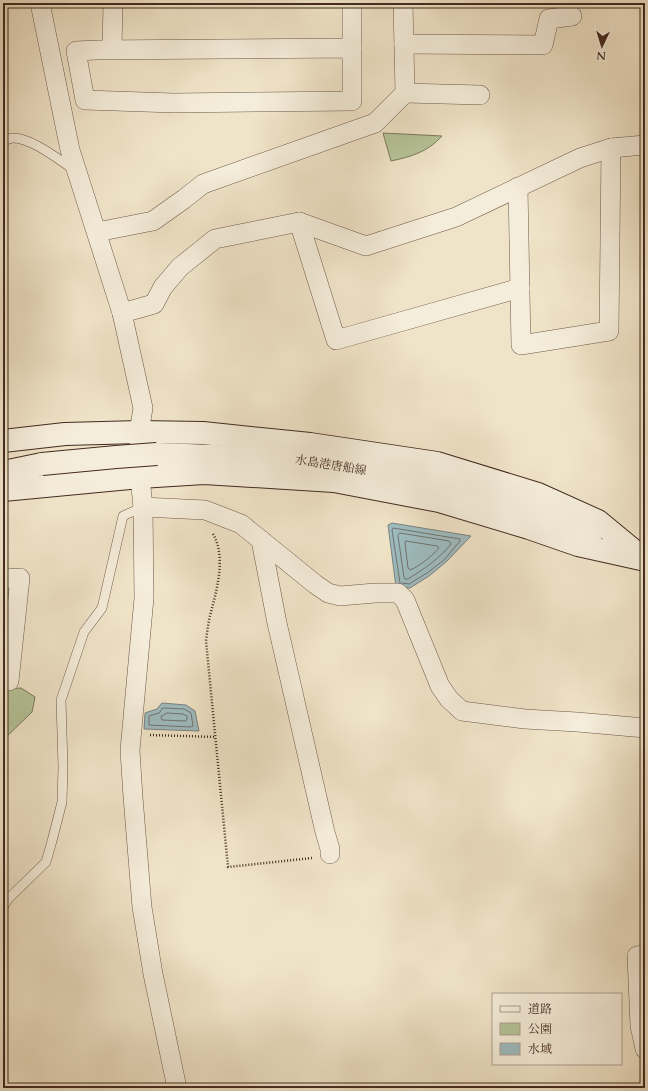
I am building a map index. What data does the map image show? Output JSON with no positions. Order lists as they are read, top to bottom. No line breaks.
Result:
{"streets":{"main road":["水島港唐船線"]},"legend":["道路","公園","水域"],"north":"bottom"}
